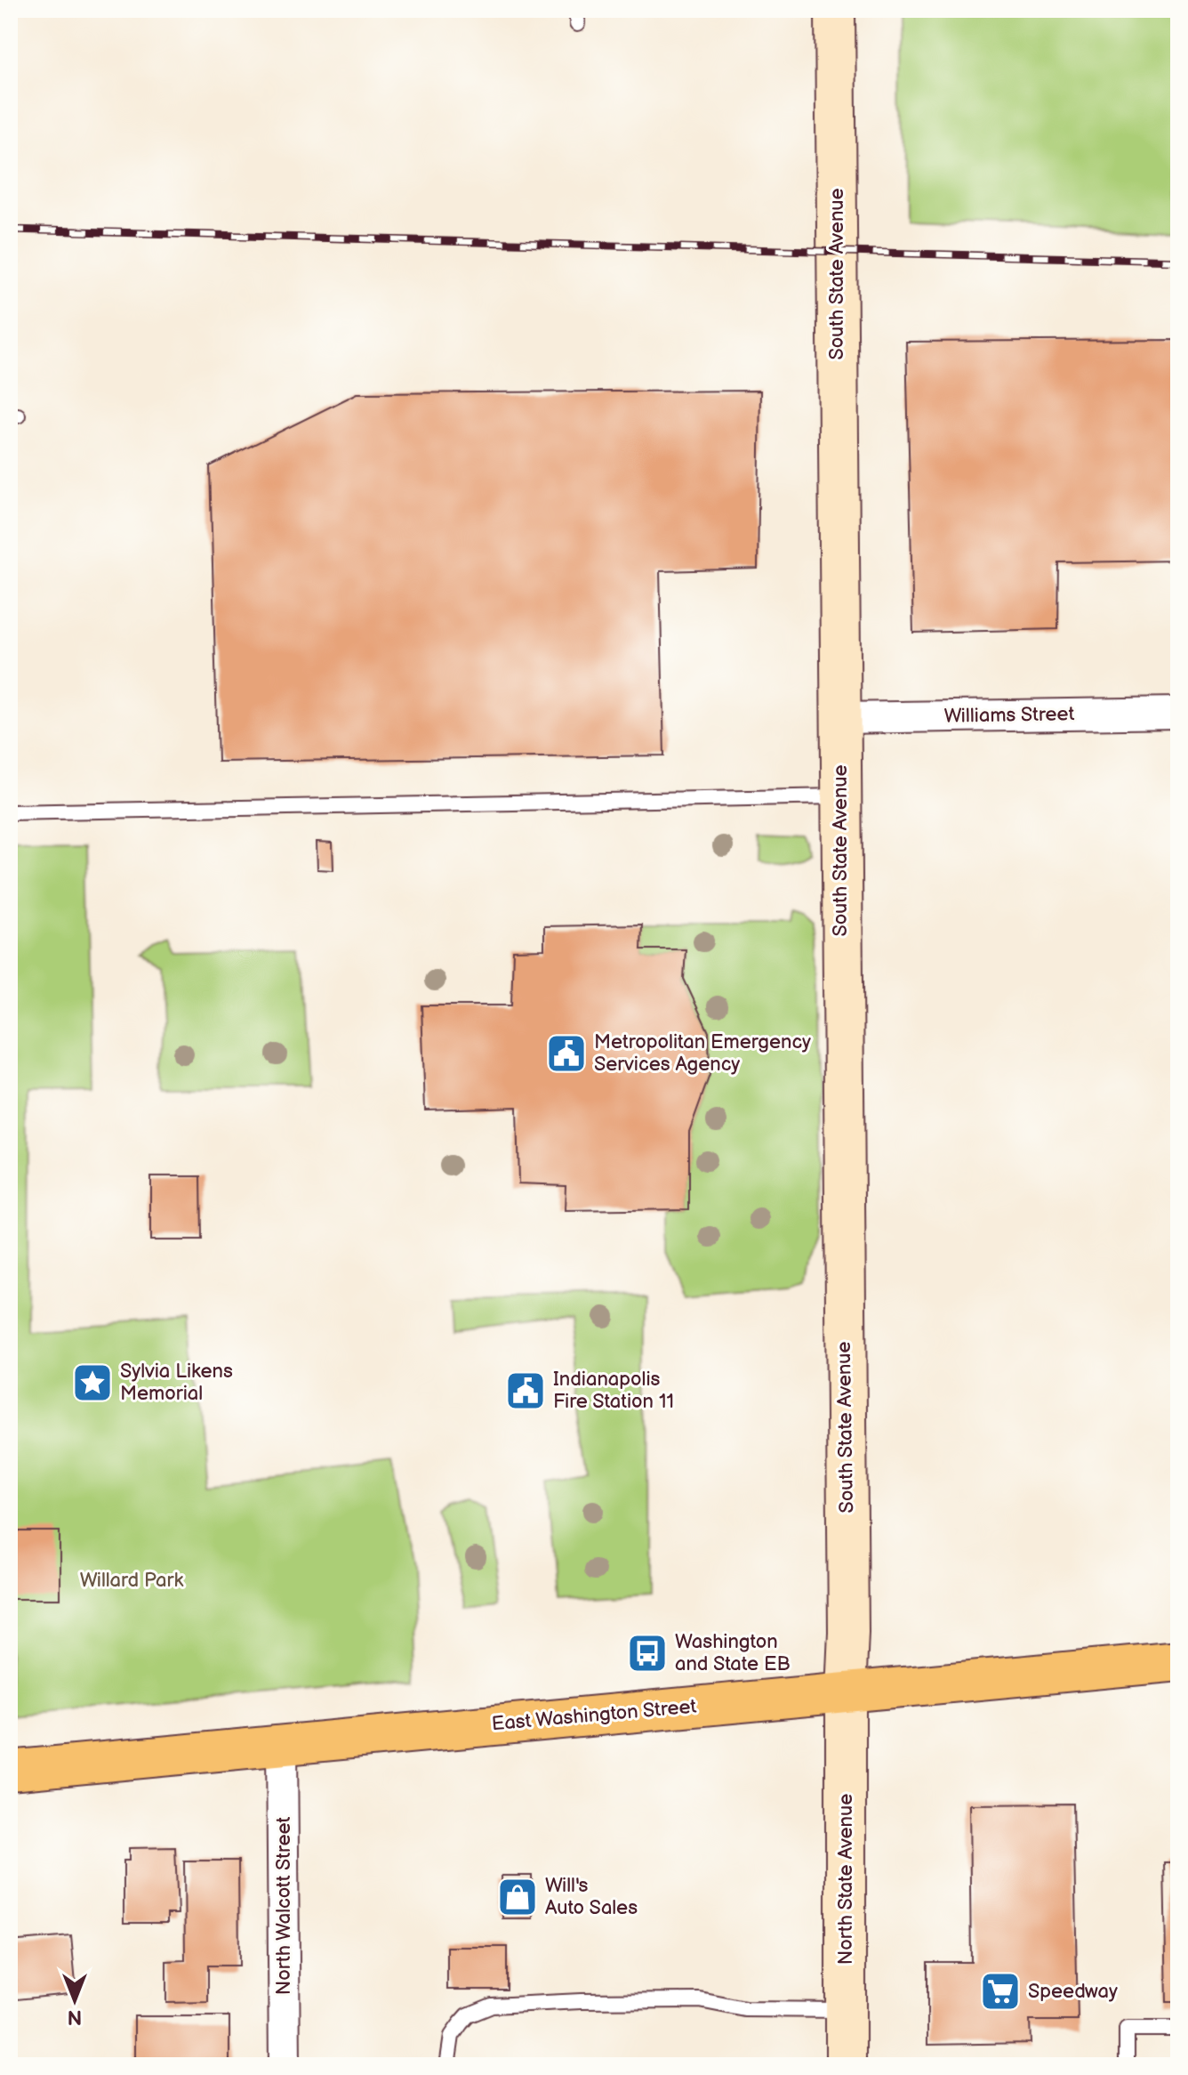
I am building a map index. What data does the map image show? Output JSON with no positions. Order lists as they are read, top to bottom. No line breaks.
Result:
{"streets":{"main road":["East Washington Street"],"street":["South State Avenue","Williams Street","North State Avenue","North Walcott Street"]},"crossings":[["South State Avenue","Williams Street"],["South State Avenue","East Washington Street"],["South State Avenue","North State Avenue"],["East Washington Street","North State Avenue"],["East Washington Street","North Walcott Street"]],"parks":["Willard Park"],"places":{"public building":["Metropolitan Emergency Services Agency","Indianapolis Fire Station 11"],"place":["Sylvia Likens Memorial"],"bus stop":["Washington and State EB"],"shop":["Will's Auto Sales"],"supermarket":["Speedway"]},"north":"bottom"}
